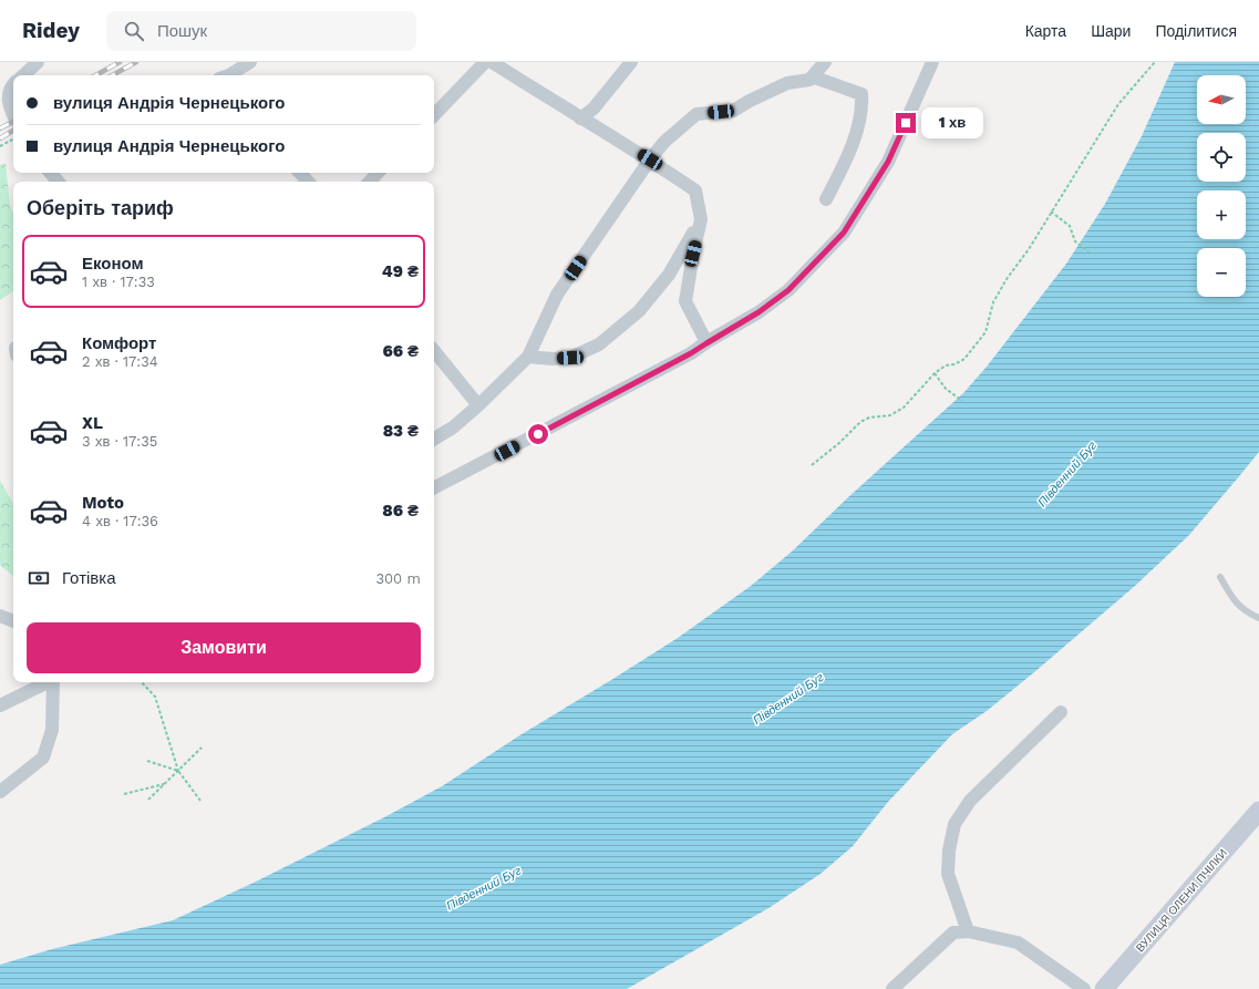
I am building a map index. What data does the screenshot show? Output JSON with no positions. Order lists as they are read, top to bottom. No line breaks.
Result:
{"streets":{"street":["ВУЛИЦЯ ОЛЕНИ ПЧІЛКИ"]},"water":["Південний Буг"],"north":"left","page":{"header":"Ridey","search":"Пошук","nav":["Карта","Шари","Поділитися"],"map_buttons":["+","−"],"banner":["вулиця Андрія Чернецького","вулиця Андрія Чернецького"],"bubble":"1 хв","heading":"Оберіть тариф","list":[{"name":"Економ","note":"1 хв · 17:33","value":"49 ₴"},{"name":"Комфорт","note":"2 хв · 17:34","value":"66 ₴"},{"name":"XL","note":"3 хв · 17:35","value":"83 ₴"},{"name":"Moto","note":"4 хв · 17:36","value":"86 ₴"}],"pay":["Готівка","300 m"],"buttons":"Замовити"}}
